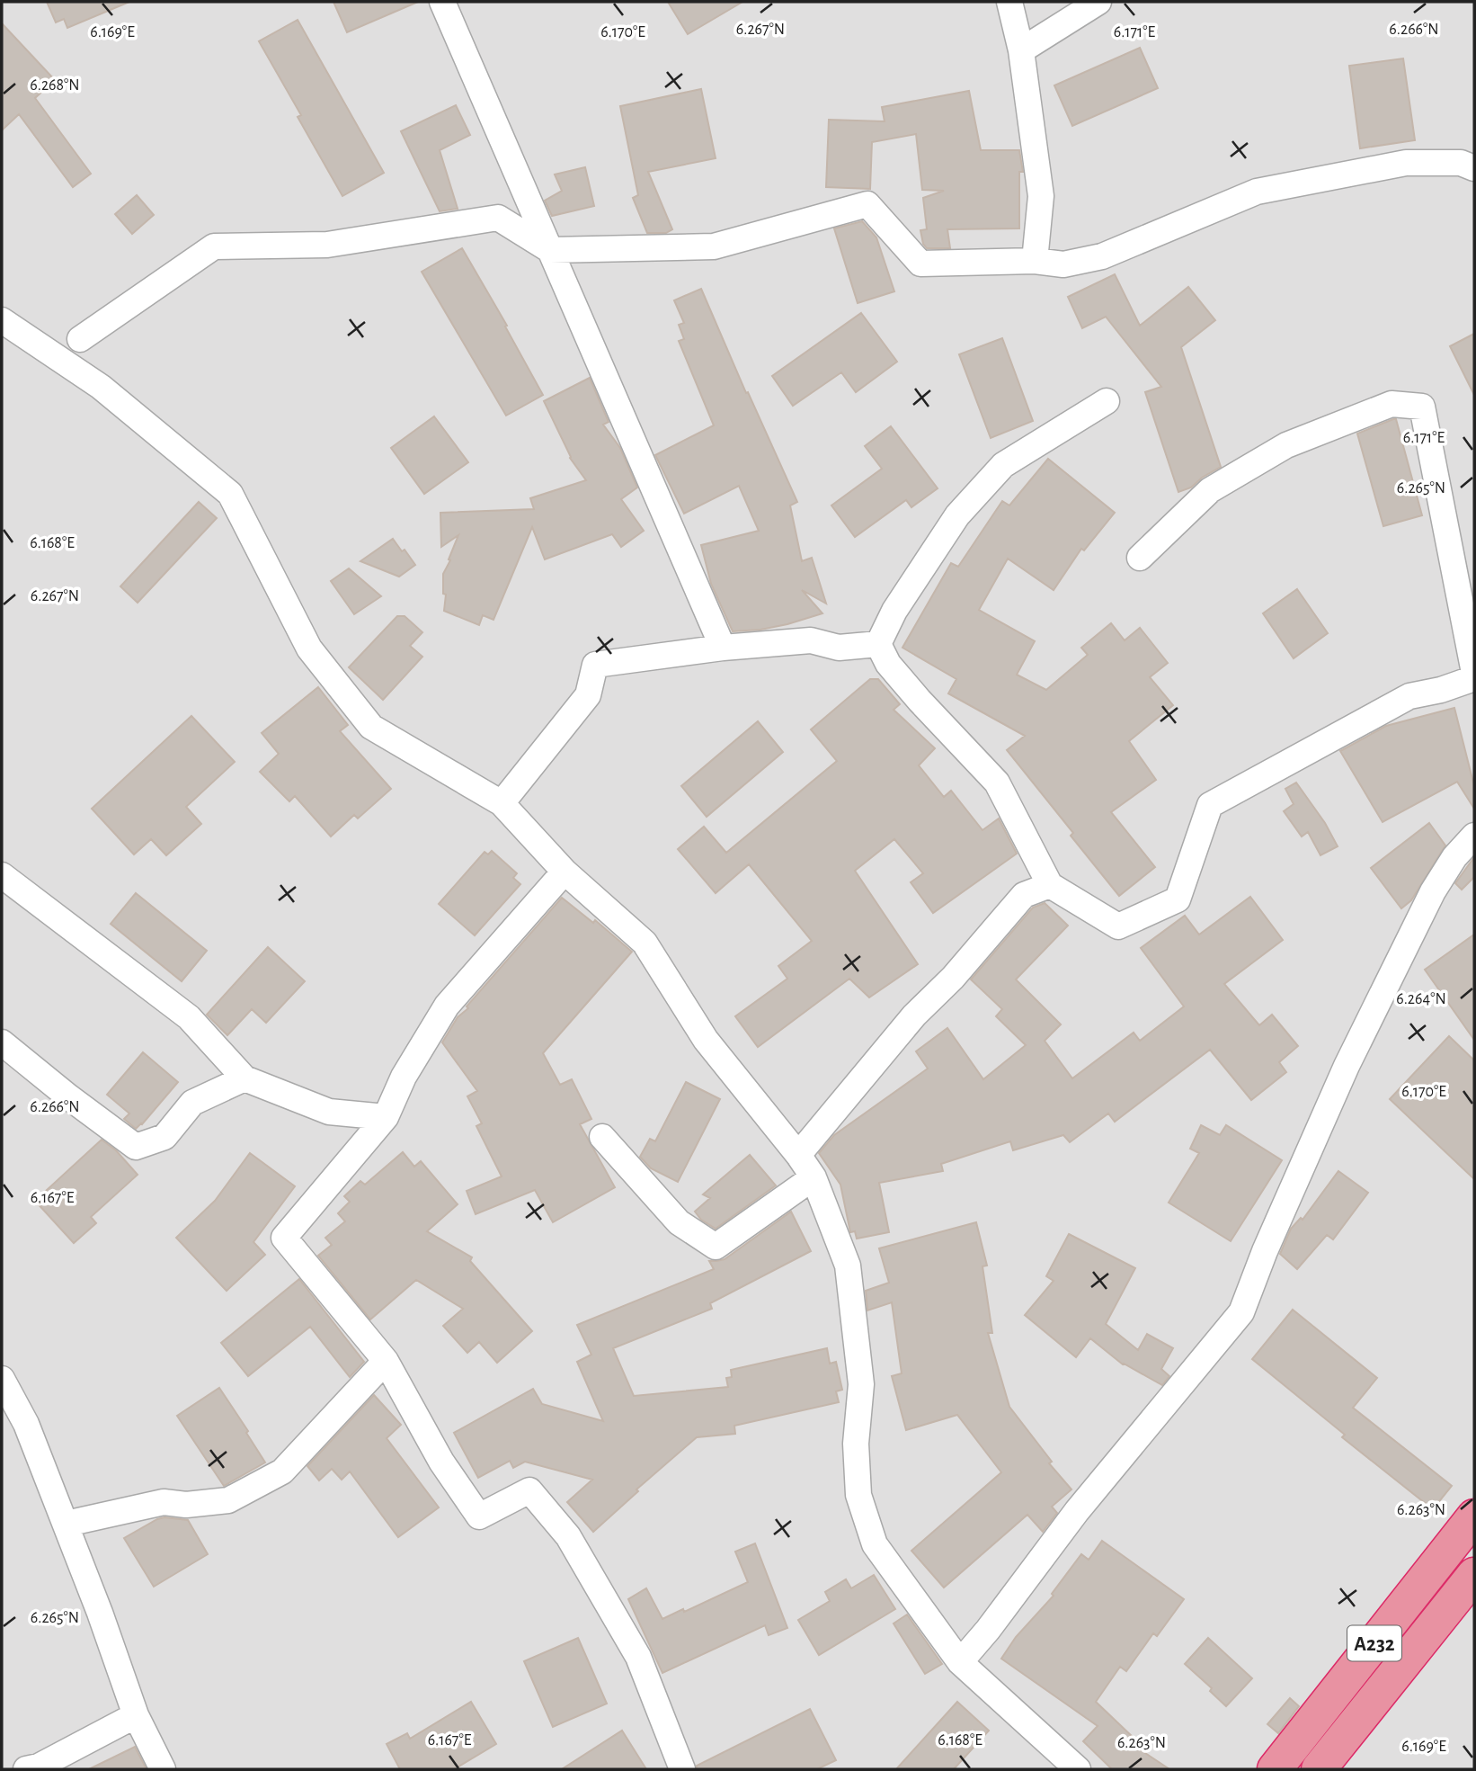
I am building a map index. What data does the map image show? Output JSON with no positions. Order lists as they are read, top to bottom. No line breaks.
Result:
{"streets":{"highway":["A232"]},"coordinates":["6.267°N","6.266°N","6.169°E","6.170°E","6.171°E","6.268°N","6.265°N","6.168°E","6.264°N","6.167°E","6.263°N"]}
